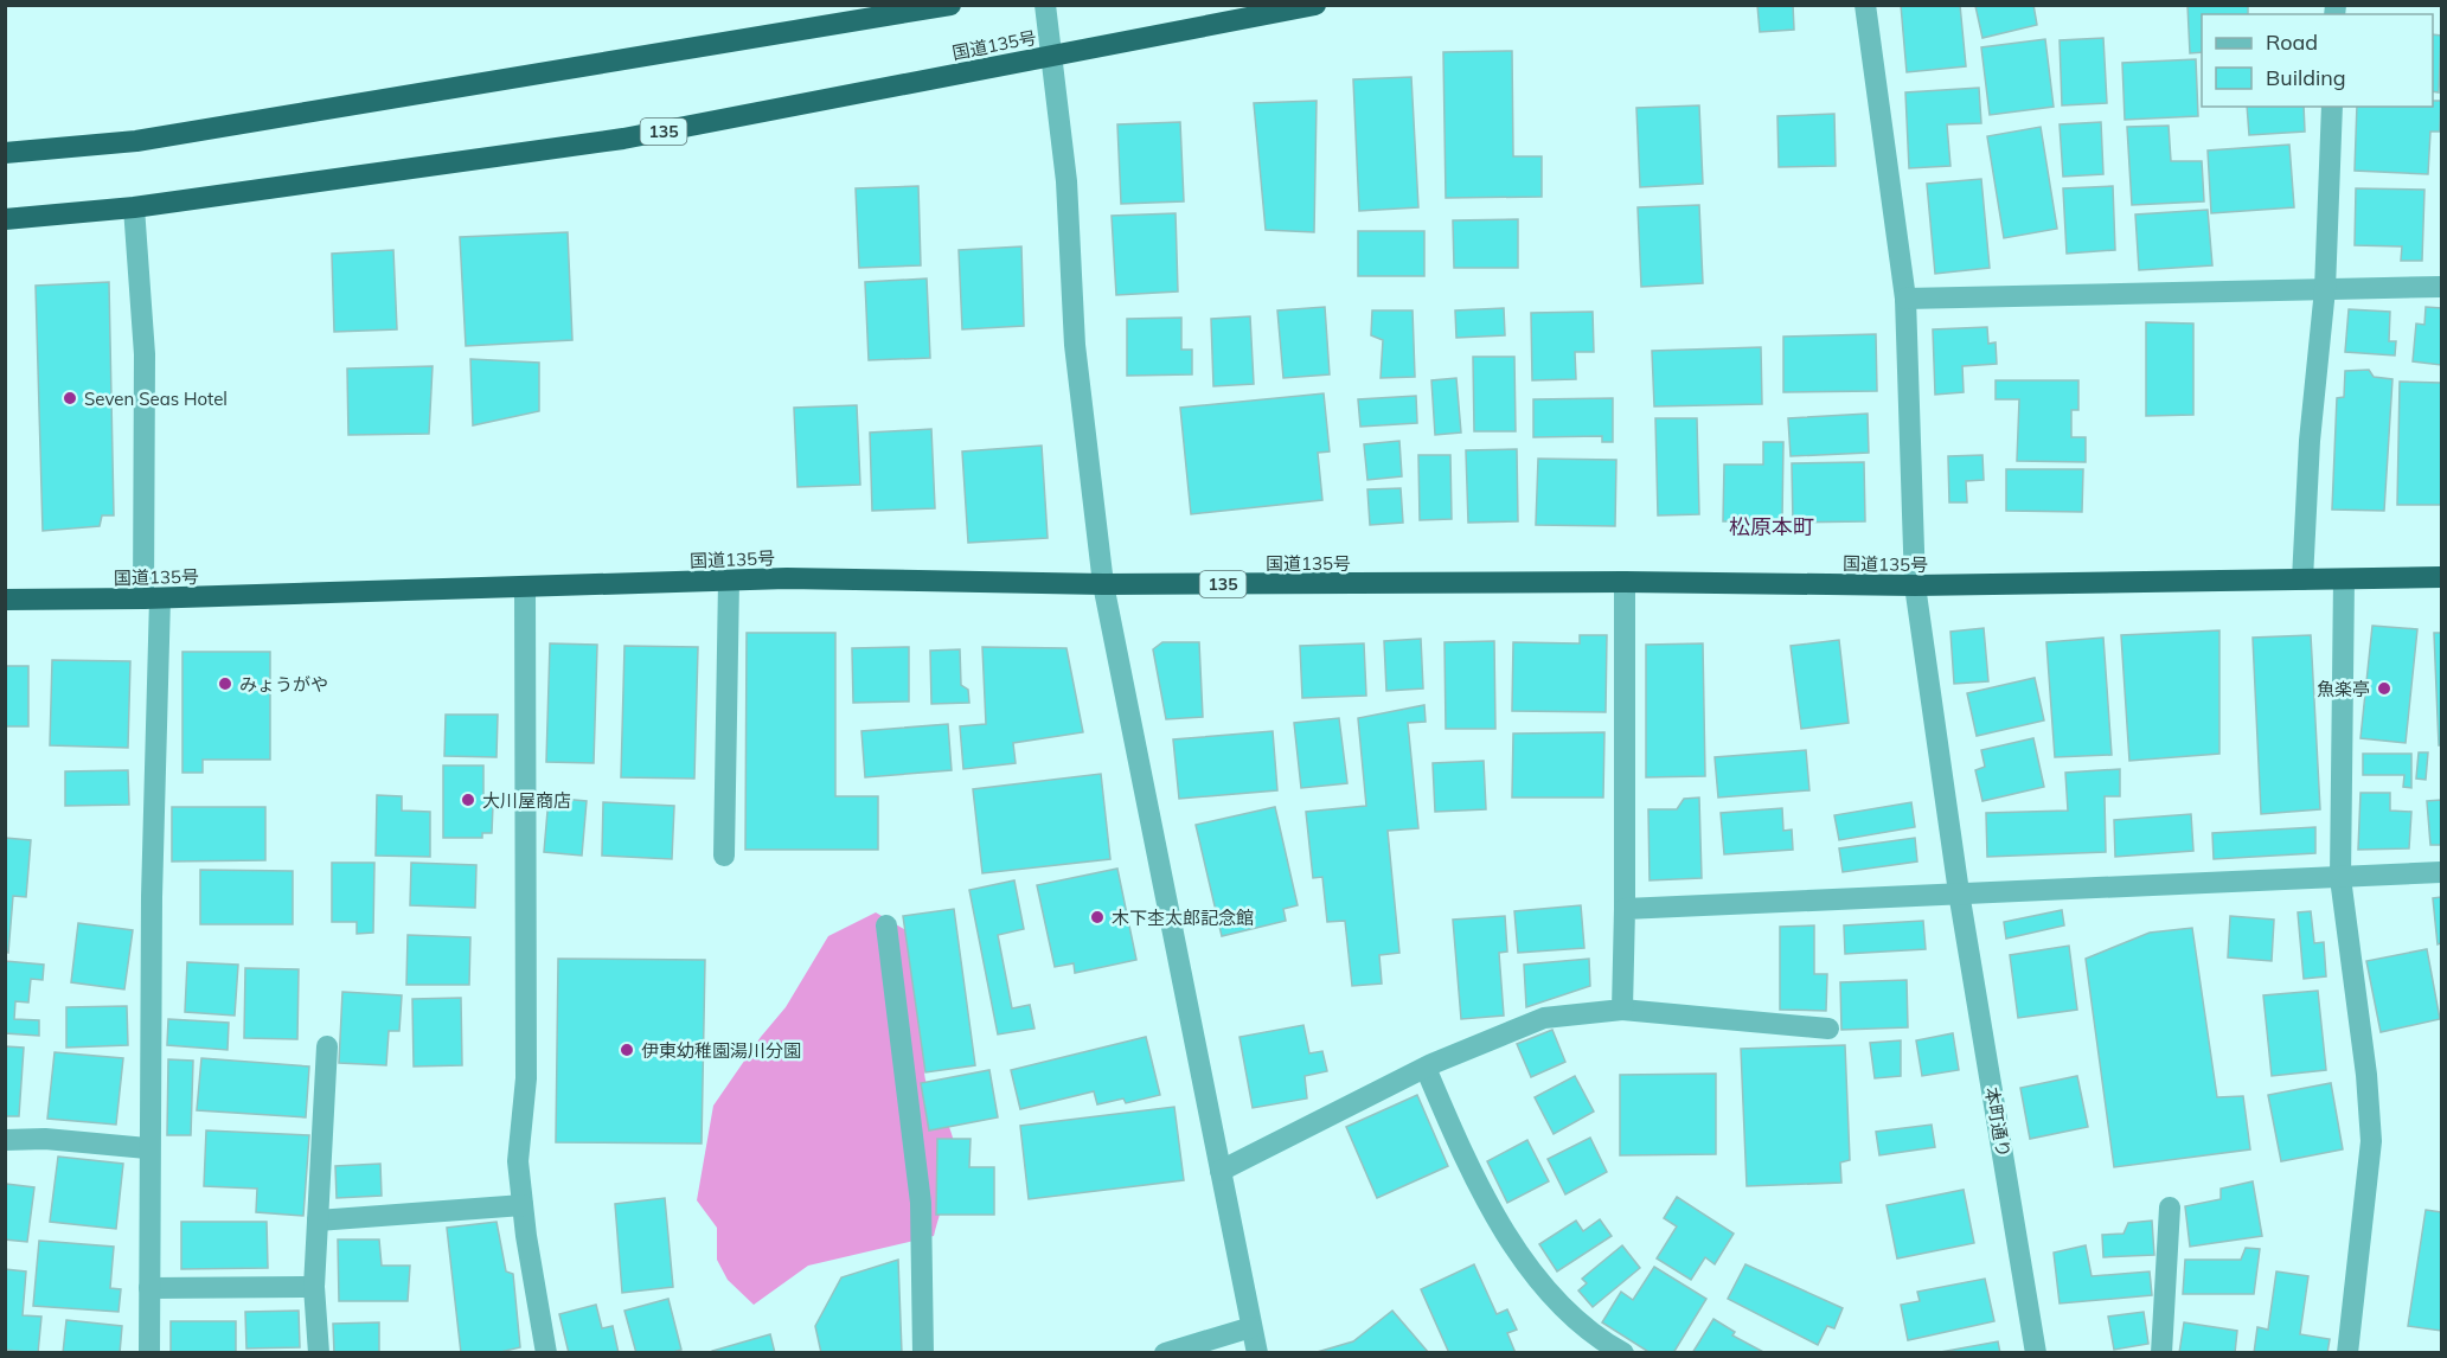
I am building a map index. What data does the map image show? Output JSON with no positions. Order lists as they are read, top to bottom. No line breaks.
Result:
{"streets":{"highway":["国道135号","135"],"street":["本町通り"]},"crossings":[["国道135号","本町通り"]],"districts":["松原本町"],"places":["Seven Seas Hotel","みょうがや","魚楽亭","大川屋商店","木下杢太郎記念館","伊東幼稚園湯川分園"],"legend":["Road","Building"]}
